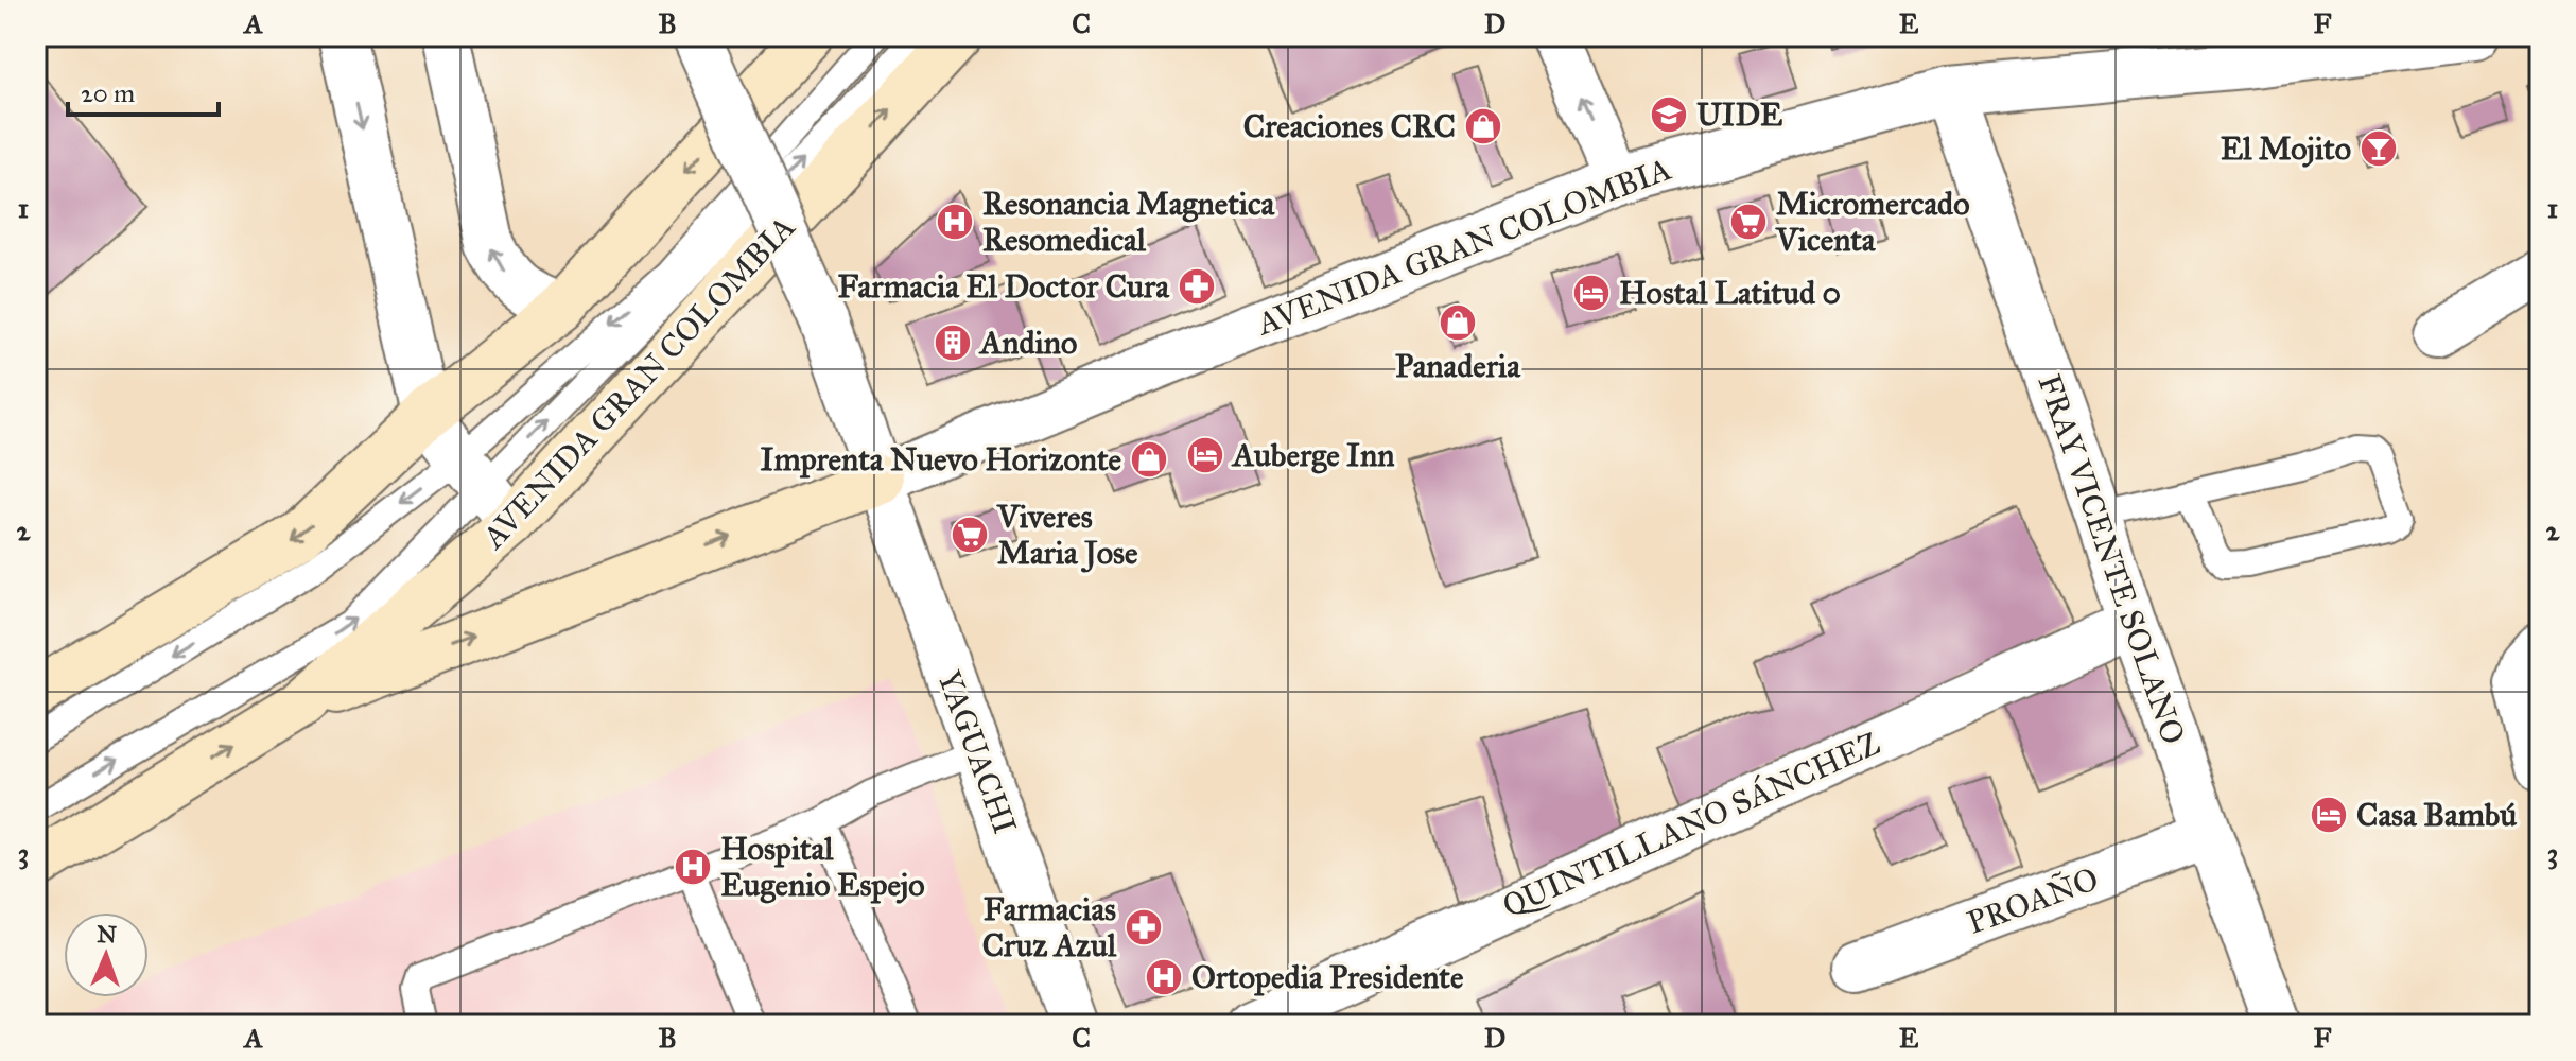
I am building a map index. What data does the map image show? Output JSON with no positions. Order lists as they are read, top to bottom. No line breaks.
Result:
{"streets":{"main road":["AVENIDA GRAN COLOMBIA"],"street":["FRAY VICENTE SOLANO","YAGUACHI","QUINTILLANO SÁNCHEZ","PROAÑO"]},"crossings":[["AVENIDA GRAN COLOMBIA","FRAY VICENTE SOLANO"],["AVENIDA GRAN COLOMBIA","YAGUACHI"],["FRAY VICENTE SOLANO","QUINTILLANO SÁNCHEZ"],["FRAY VICENTE SOLANO","PROAÑO"]],"places":{"school or university":["UIDE"],"shop":["Creaciones CRC","Panaderia","Imprenta Nuevo Horizonte"],"bar":["El Mojito"],"hospital":["Resonancia Magnetica Resomedical","Hospital Eugenio Espejo","Ortopedia Presidente"],"supermarket":["Micromercado Vicenta","Viveres Maria Jose"],"pharmacy":["Farmacia El Doctor Cura","Farmacias Cruz Azul"],"hotel":["Hostal Latitud 0","Auberge Inn","Casa Bambú"],"building":["Andino"]},"scale_bar":"20 m","north":"top","grid":{"columns":["A","B","C","D","E","F"],"rows":["1","2","3"]}}
